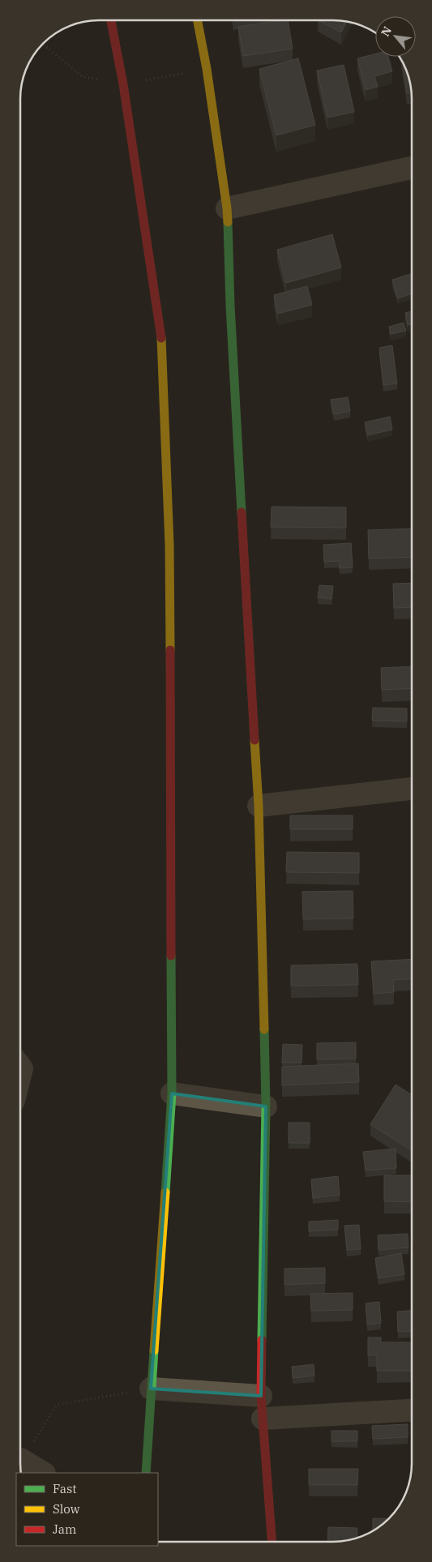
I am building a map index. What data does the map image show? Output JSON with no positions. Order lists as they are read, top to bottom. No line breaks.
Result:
{"legend":["Fast","Slow","Jam"],"north":"top left"}
